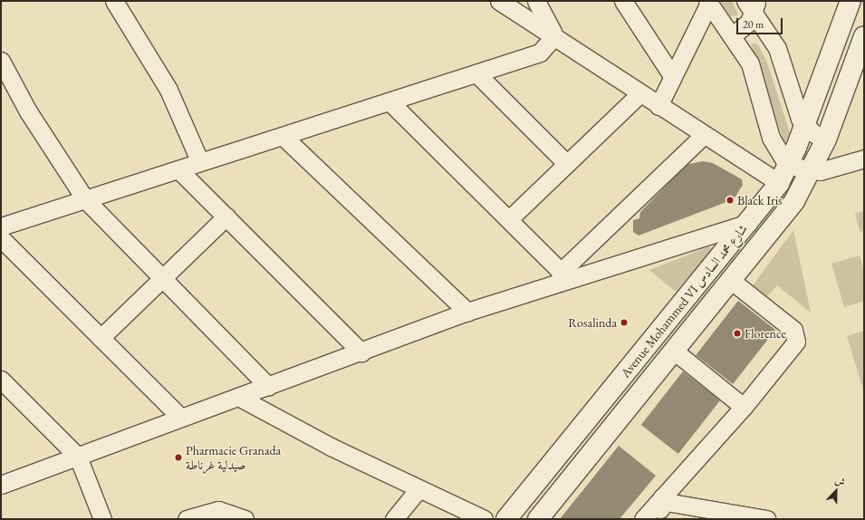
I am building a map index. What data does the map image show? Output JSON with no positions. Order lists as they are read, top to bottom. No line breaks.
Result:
{"streets":{"main road":["Avenue Mohammed VI شارع محمد السادس"]},"places":["Black Iris","Rosalinda","Florence","Pharmacie Granada صيدلية غرناطة"],"scale_bar":"20 m","north":"top"}
